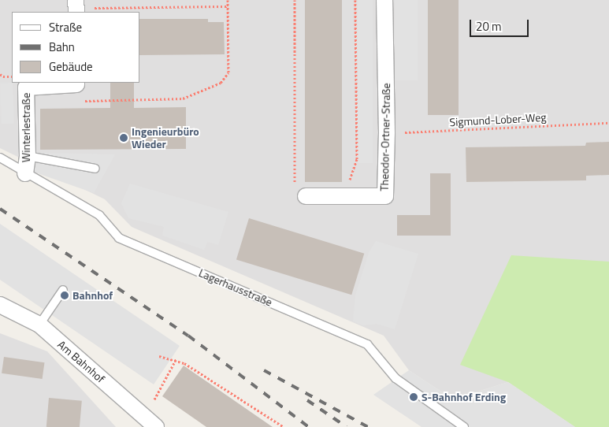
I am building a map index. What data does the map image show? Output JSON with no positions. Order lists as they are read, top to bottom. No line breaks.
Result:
{"streets":{"street":["Winterlestraße","Theodor-Ortner-Straße","Am Bahnhof"],"lane":["Lagerhausstraße"],"path":["Sigmund-Lober-Weg"]},"crossings":[["Sigmund-Lober-Weg","Theodor-Ortner-Straße"],["Winterlestraße","Lagerhausstraße"]],"places":["Ingenieurbüro Wieder","Bahnhof","S-Bahnhof Erding"],"legend":["Straße","Bahn","Gebäude"],"scale_bar":"20 m"}
